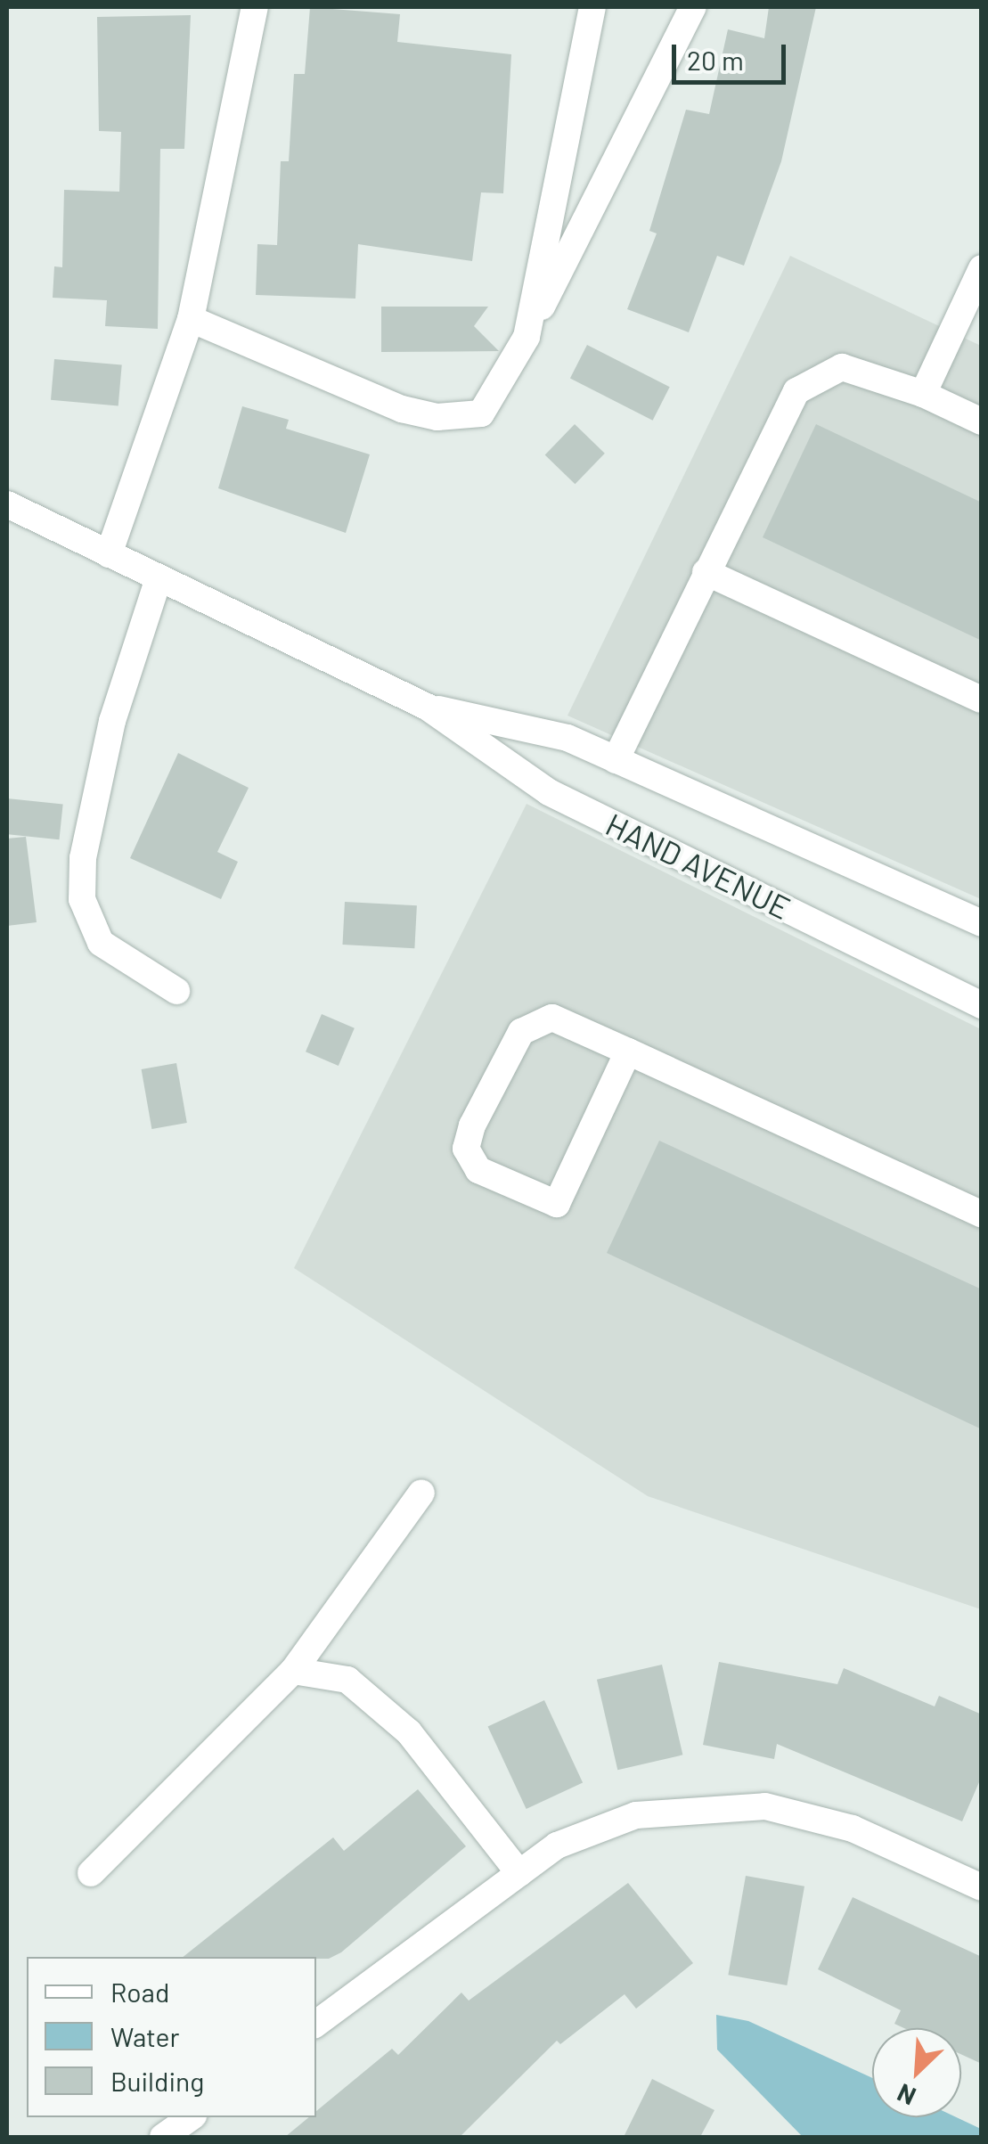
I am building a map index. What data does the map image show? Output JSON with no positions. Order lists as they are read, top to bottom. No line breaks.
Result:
{"streets":{"street":["HAND AVENUE"]},"legend":["Road","Water","Building"],"scale_bar":"20 m","north":"bottom left"}
